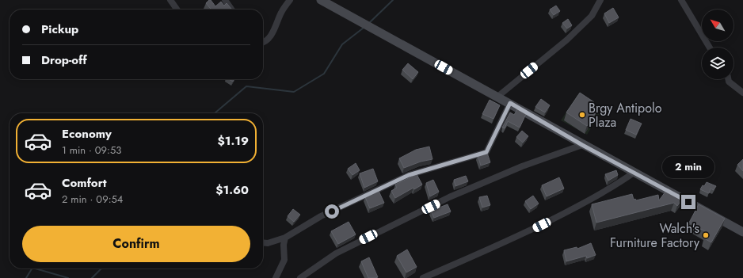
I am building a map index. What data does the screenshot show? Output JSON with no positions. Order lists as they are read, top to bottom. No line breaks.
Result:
{"places":["Brgy Antipolo Plaza","Walch's Furniture Factory"],"north":"top left","page":{"banner":["Pickup","Drop-off"],"list":[{"name":"Economy","note":"1 min · 09:53","value":"$1.19"},{"name":"Comfort","note":"2 min · 09:54","value":"$1.60"}],"bubble":"2 min","buttons":"Confirm"}}
